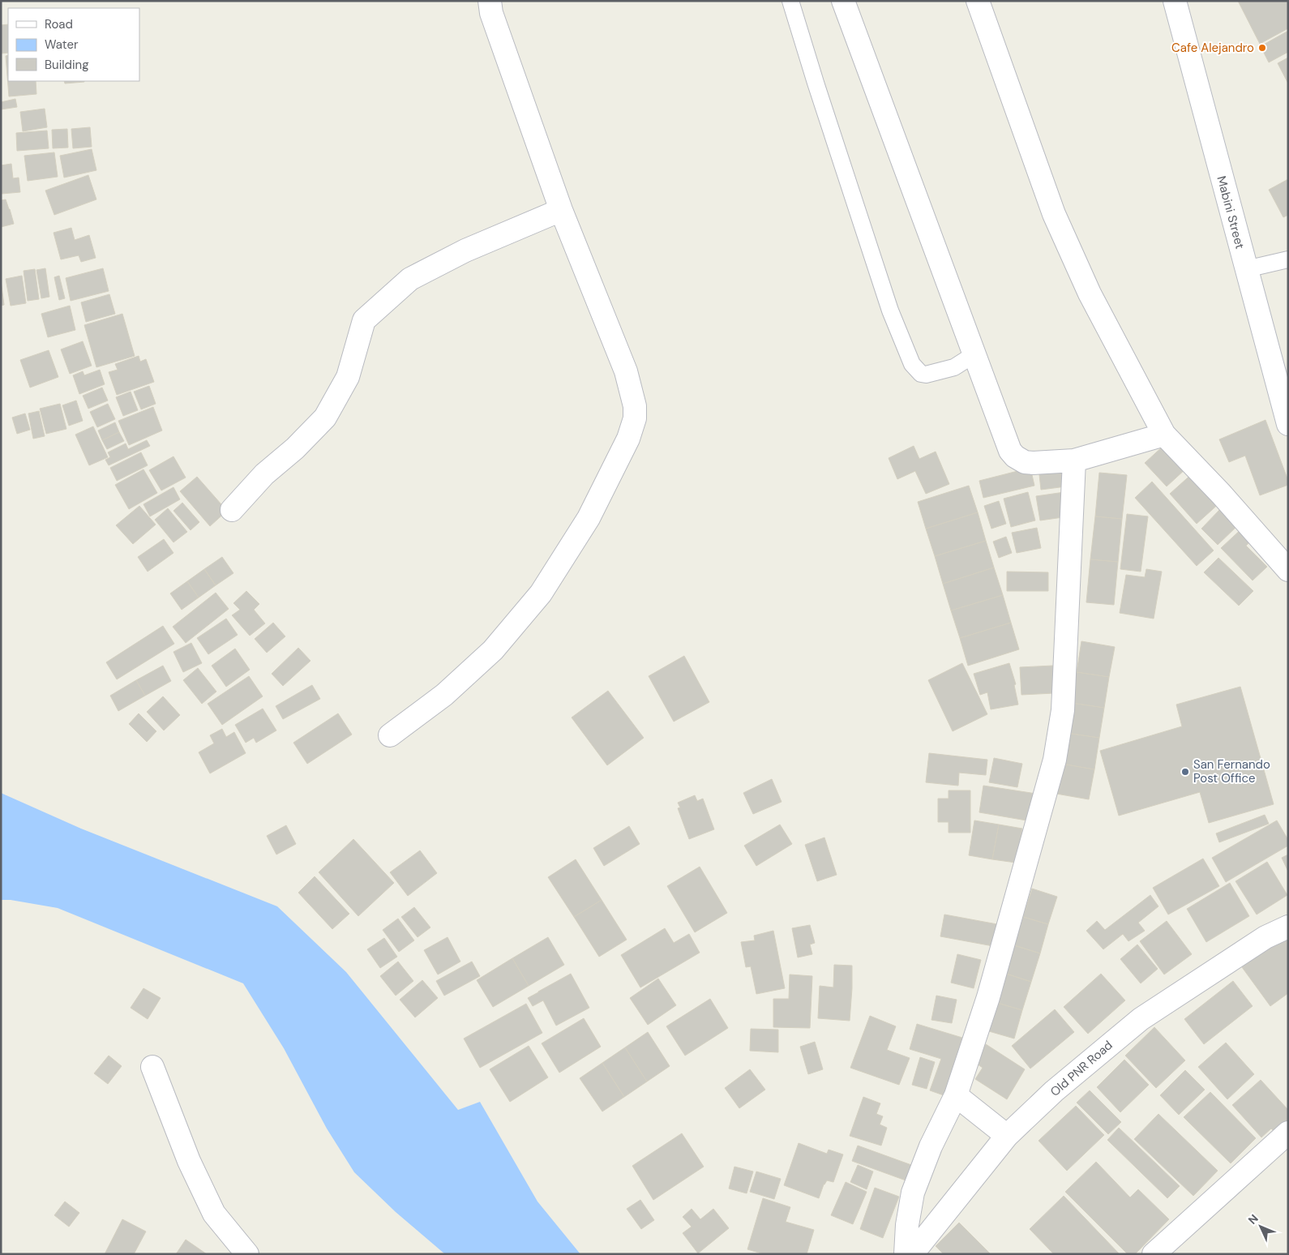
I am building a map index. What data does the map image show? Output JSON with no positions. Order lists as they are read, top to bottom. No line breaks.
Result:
{"streets":{"street":["Mabini Street","Old PNR Road"]},"places":["Cafe Alejandro","San Fernando Post Office"],"legend":["Road","Water","Building"],"north":"top left"}
